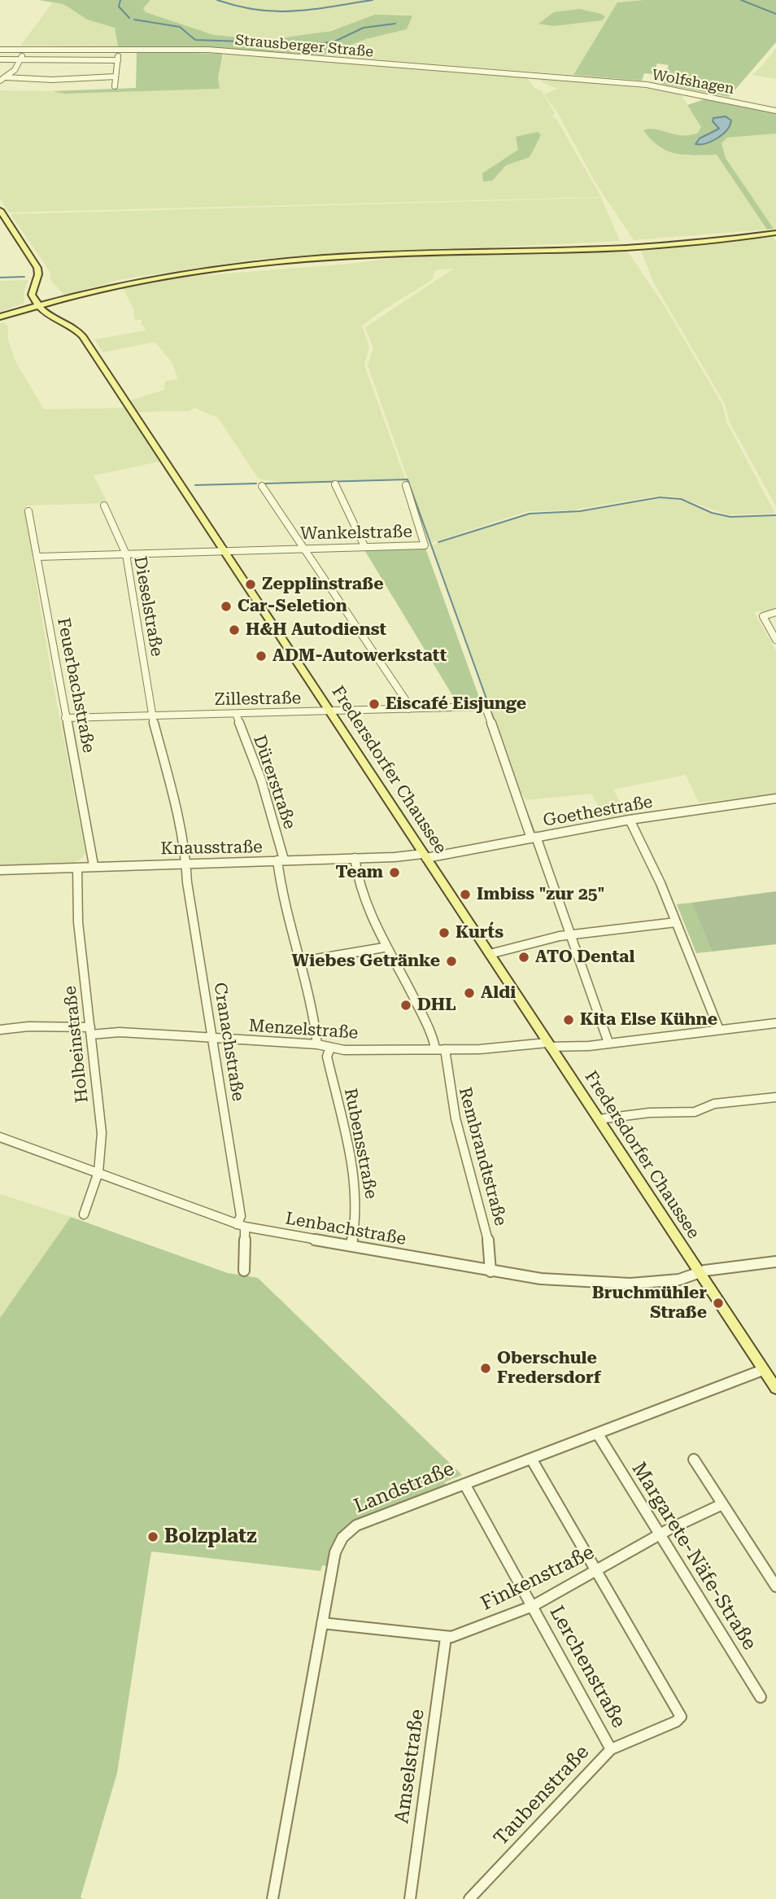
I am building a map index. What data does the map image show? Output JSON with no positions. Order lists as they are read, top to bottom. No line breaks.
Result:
{"streets":{"main road":["Fredersdorfer Chaussee"],"street":["Strausberger Straße","Wolfshagen","Wankelstraße","Dieselstraße","Feuerbachstraße","Zillestraße","Dürerstraße","Goethestraße","Knausstraße","Menzelstraße","Cranachstraße","Holbeinstraße","Rubensstraße","Rembrandtstraße","Lenbachstraße","Landstraße","Margarete-Näfe-Straße","Finkenstraße","Lerchenstraße","Amselstraße","Taubenstraße"]},"crossings":[["Strausberger Straße","Wolfshagen"],["Wankelstraße","Dieselstraße"],["Wankelstraße","Feuerbachstraße"],["Wankelstraße","Fredersdorfer Chaussee"],["Dieselstraße","Zillestraße"],["Dieselstraße","Knausstraße"],["Dieselstraße","Cranachstraße"],["Feuerbachstraße","Zillestraße"],["Feuerbachstraße","Knausstraße"],["Zillestraße","Fredersdorfer Chaussee"],["Zillestraße","Dürerstraße"],["Zillestraße","Goethestraße"],["Fredersdorfer Chaussee","Goethestraße"],["Fredersdorfer Chaussee","Knausstraße"],["Fredersdorfer Chaussee","Menzelstraße"],["Fredersdorfer Chaussee","Lenbachstraße"],["Dürerstraße","Knausstraße"],["Goethestraße","Knausstraße"],["Knausstraße","Cranachstraße"],["Knausstraße","Holbeinstraße"],["Knausstraße","Rembrandtstraße"],["Menzelstraße","Cranachstraße"],["Menzelstraße","Holbeinstraße"],["Menzelstraße","Rubensstraße"],["Menzelstraße","Rembrandtstraße"],["Cranachstraße","Lenbachstraße"],["Holbeinstraße","Lenbachstraße"],["Rubensstraße","Lenbachstraße"],["Rembrandtstraße","Lenbachstraße"],["Landstraße","Margarete-Näfe-Straße"],["Landstraße","Finkenstraße"],["Landstraße","Lerchenstraße"],["Margarete-Näfe-Straße","Finkenstraße"],["Finkenstraße","Lerchenstraße"],["Finkenstraße","Amselstraße"],["Finkenstraße","Taubenstraße"],["Lerchenstraße","Taubenstraße"]],"places":["Zepplinstraße","Car-Seletion","H&H Autodienst","ADM-Autowerkstatt","Eiscafé Eisjunge","Team","Imbiss \"zur 25\"","Kurt´s","ATO Dental","Wiebes Getränke","Aldi","DHL","Kita Else Kühne","Bruchmühler Straße","Oberschule Fredersdorf","Bolzplatz"]}
